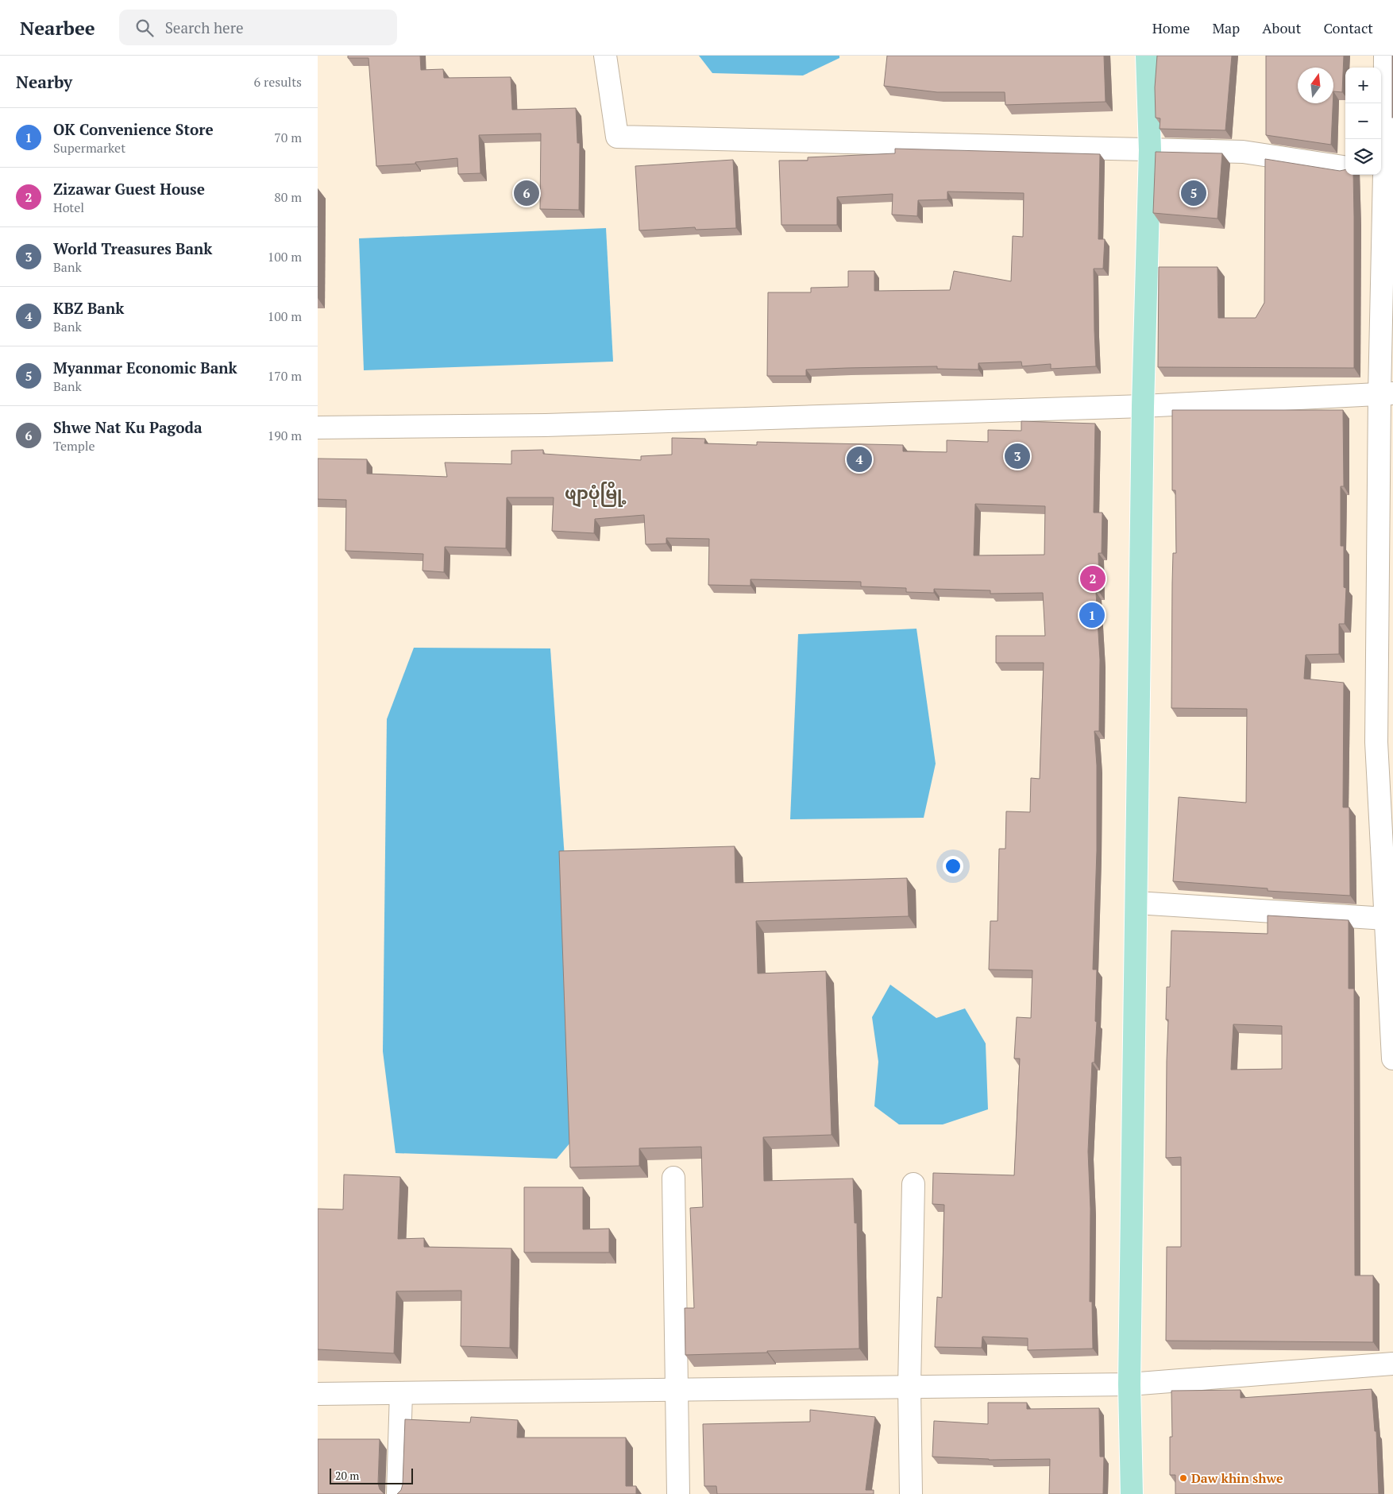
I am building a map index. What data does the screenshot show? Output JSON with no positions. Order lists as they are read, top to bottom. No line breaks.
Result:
{"districts":["ဖျာပုံမြို့"],"places":["Daw khin shwe"],"scale_bar":"20 m","north":"top","page":{"header":"Nearbee","search":"Search here","nav":["Home","Map","About","Contact"],"heading":["Nearby","6 results"],"map_buttons":["+","−"],"list":[{"mark":"1","name":"OK Convenience Store","note":"Supermarket","value":"70 m"},{"mark":"2","name":"Zizawar Guest House","note":"Hotel","value":"80 m"},{"mark":"3","name":"World Treasures Bank","note":"Bank","value":"100 m"},{"mark":"4","name":"KBZ Bank","note":"Bank","value":"100 m"},{"mark":"5","name":"Myanmar Economic Bank","note":"Bank","value":"170 m"},{"mark":"6","name":"Shwe Nat Ku Pagoda","note":"Temple","value":"190 m"}],"pins":["5","6","3","4","2","1"],"scale":"20 m"}}
